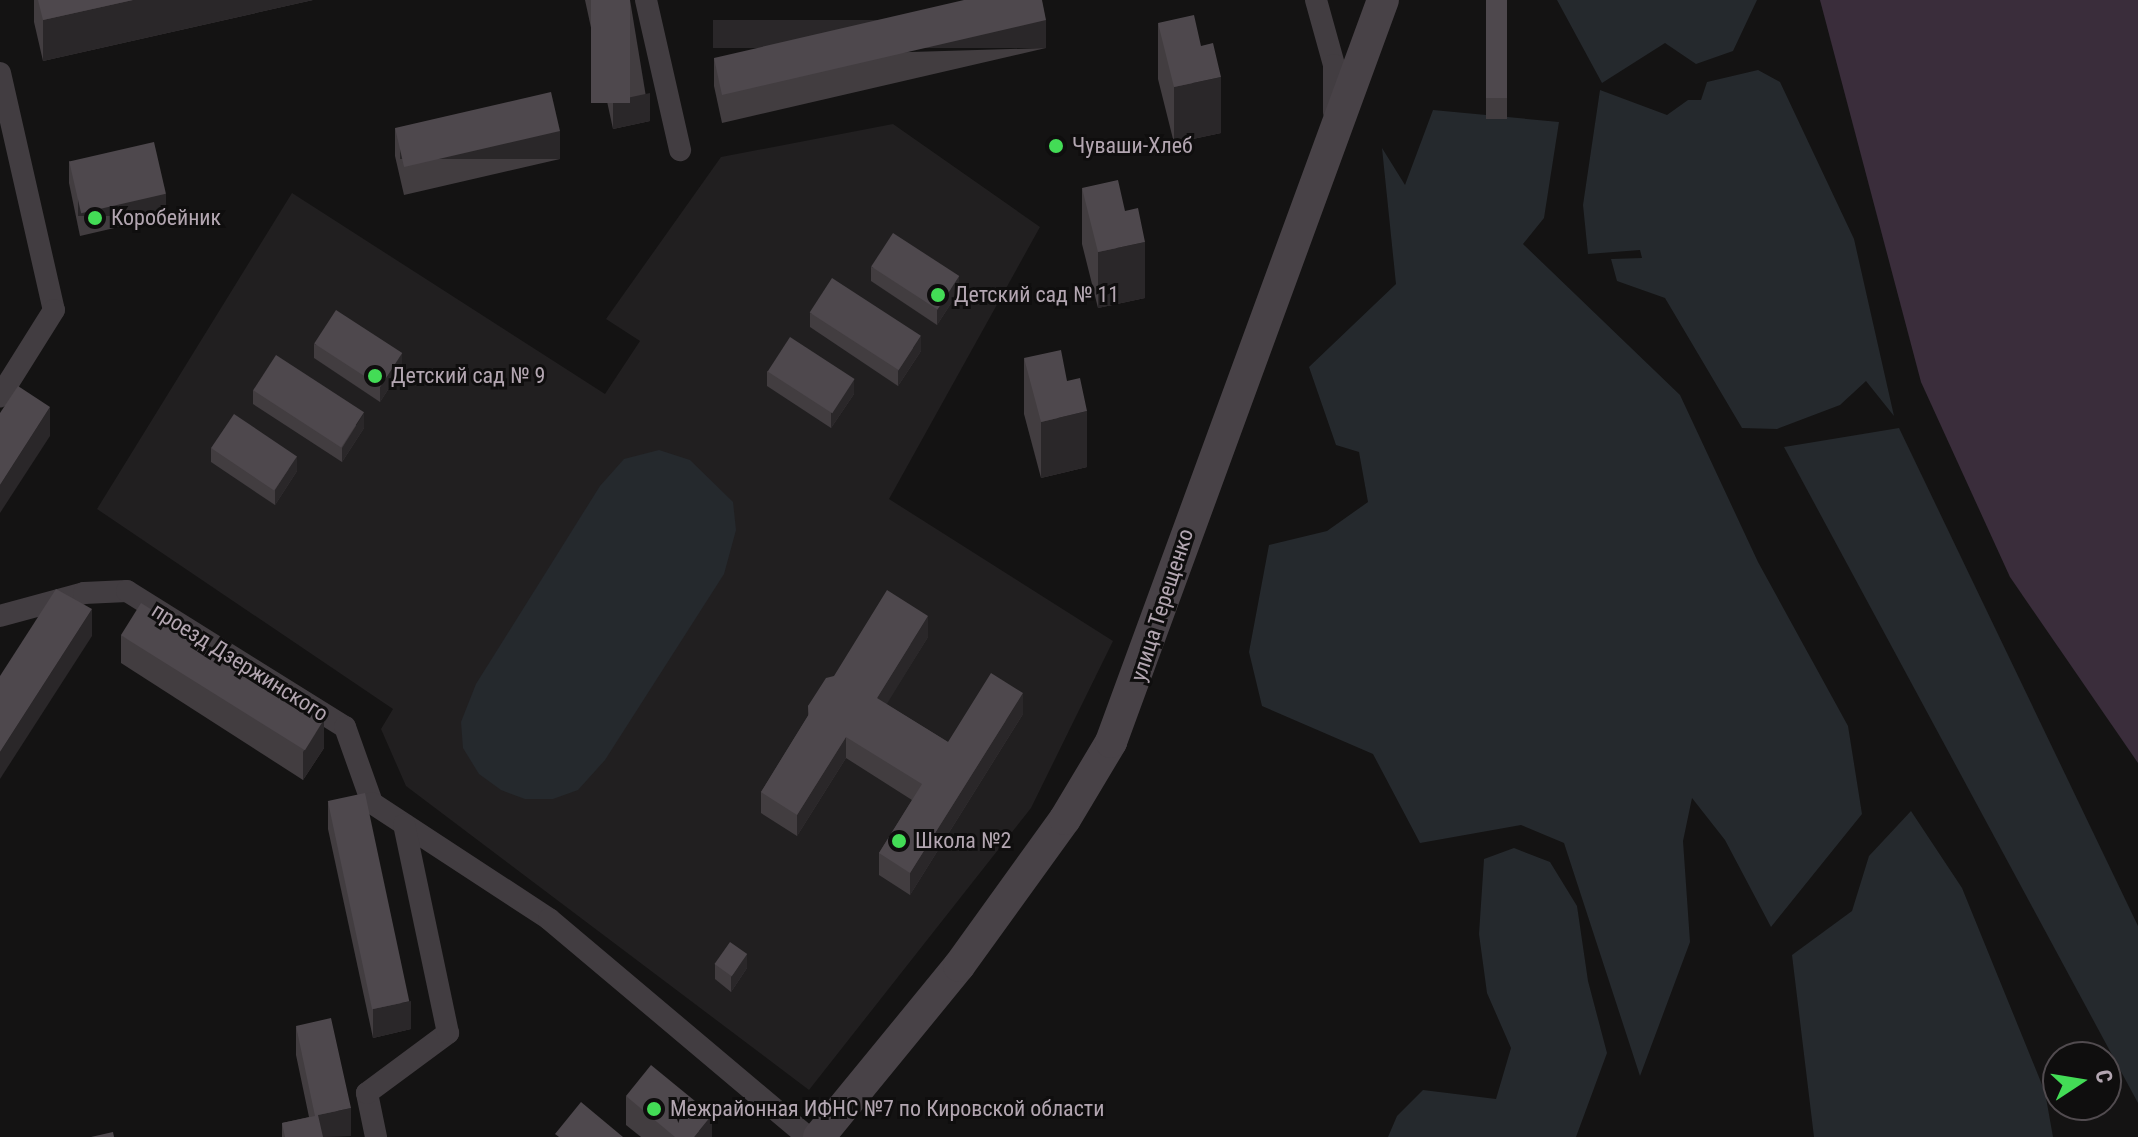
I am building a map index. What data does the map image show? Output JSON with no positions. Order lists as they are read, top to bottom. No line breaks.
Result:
{"streets":{"street":["улица Терещенко","проезд Дзержинского"]},"places":["Чуваши-Хлеб","Коробейник","Детский сад № 11","Детский сад № 9","Школа №2","Межрайонная ИФНС №7 по Кировской области"],"north":"right"}
